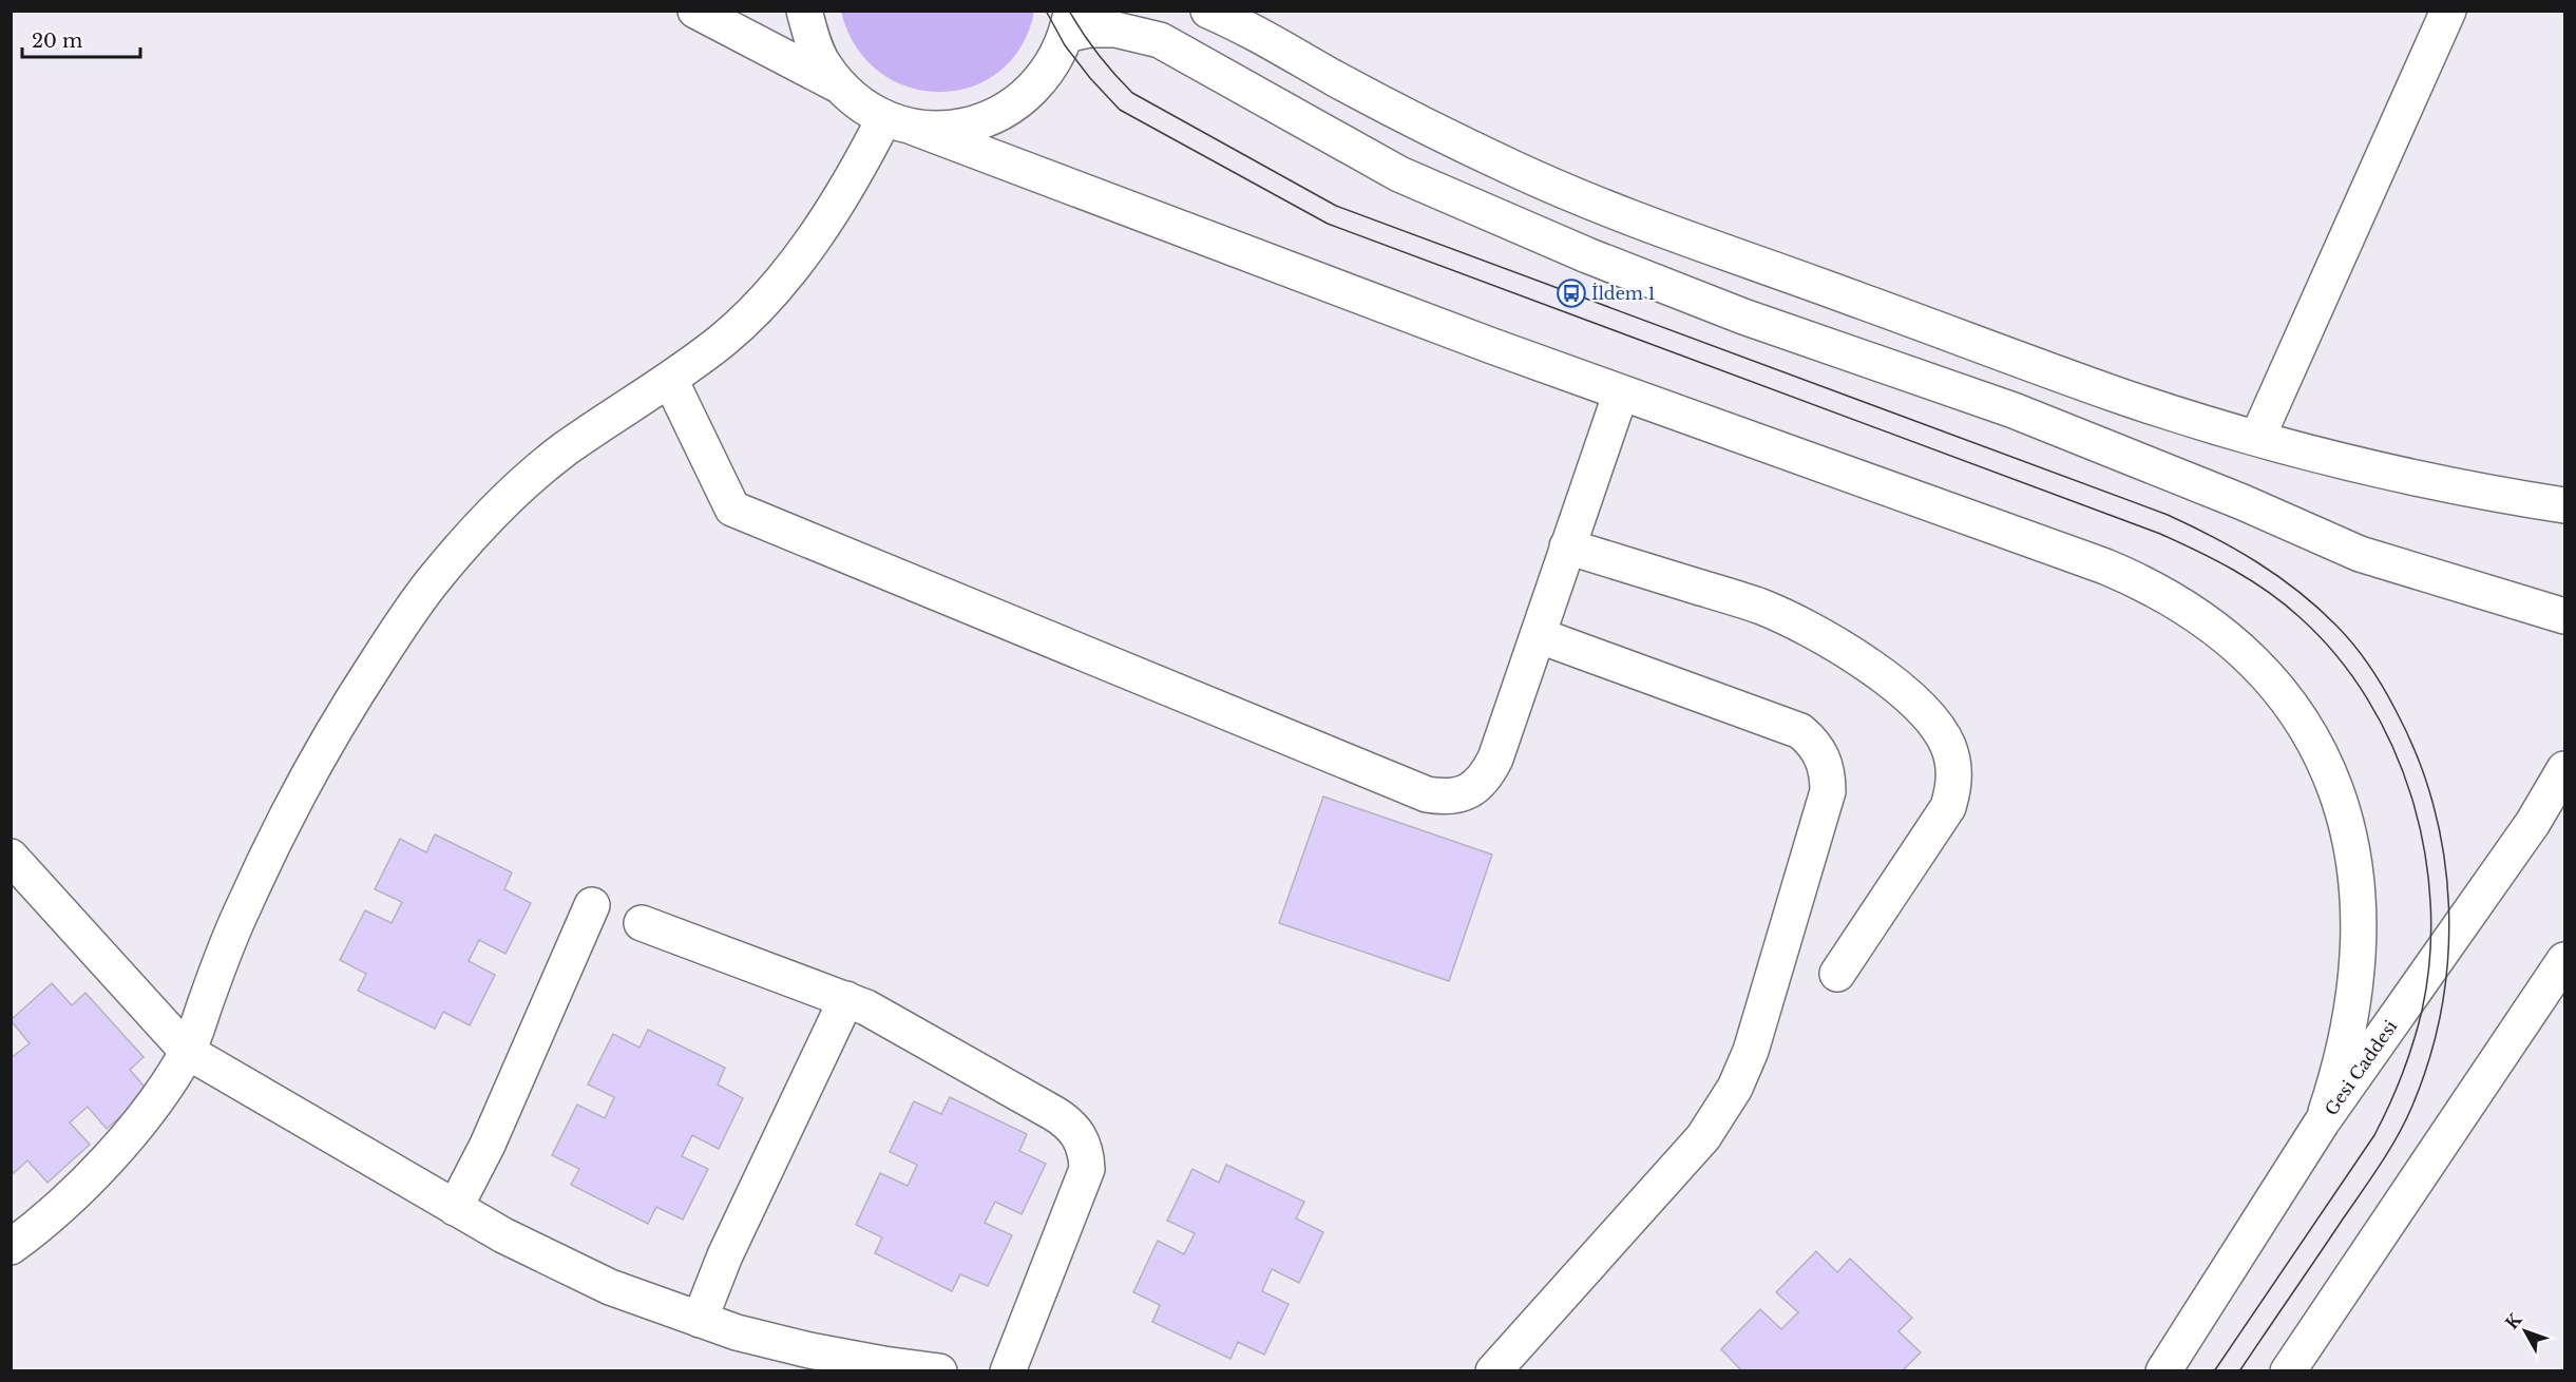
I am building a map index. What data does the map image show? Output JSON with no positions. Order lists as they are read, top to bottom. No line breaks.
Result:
{"streets":{"street":["Gesi Caddesi"]},"places":{"bus stop":["İldem 1"]},"scale_bar":"20 m","north":"top left"}
